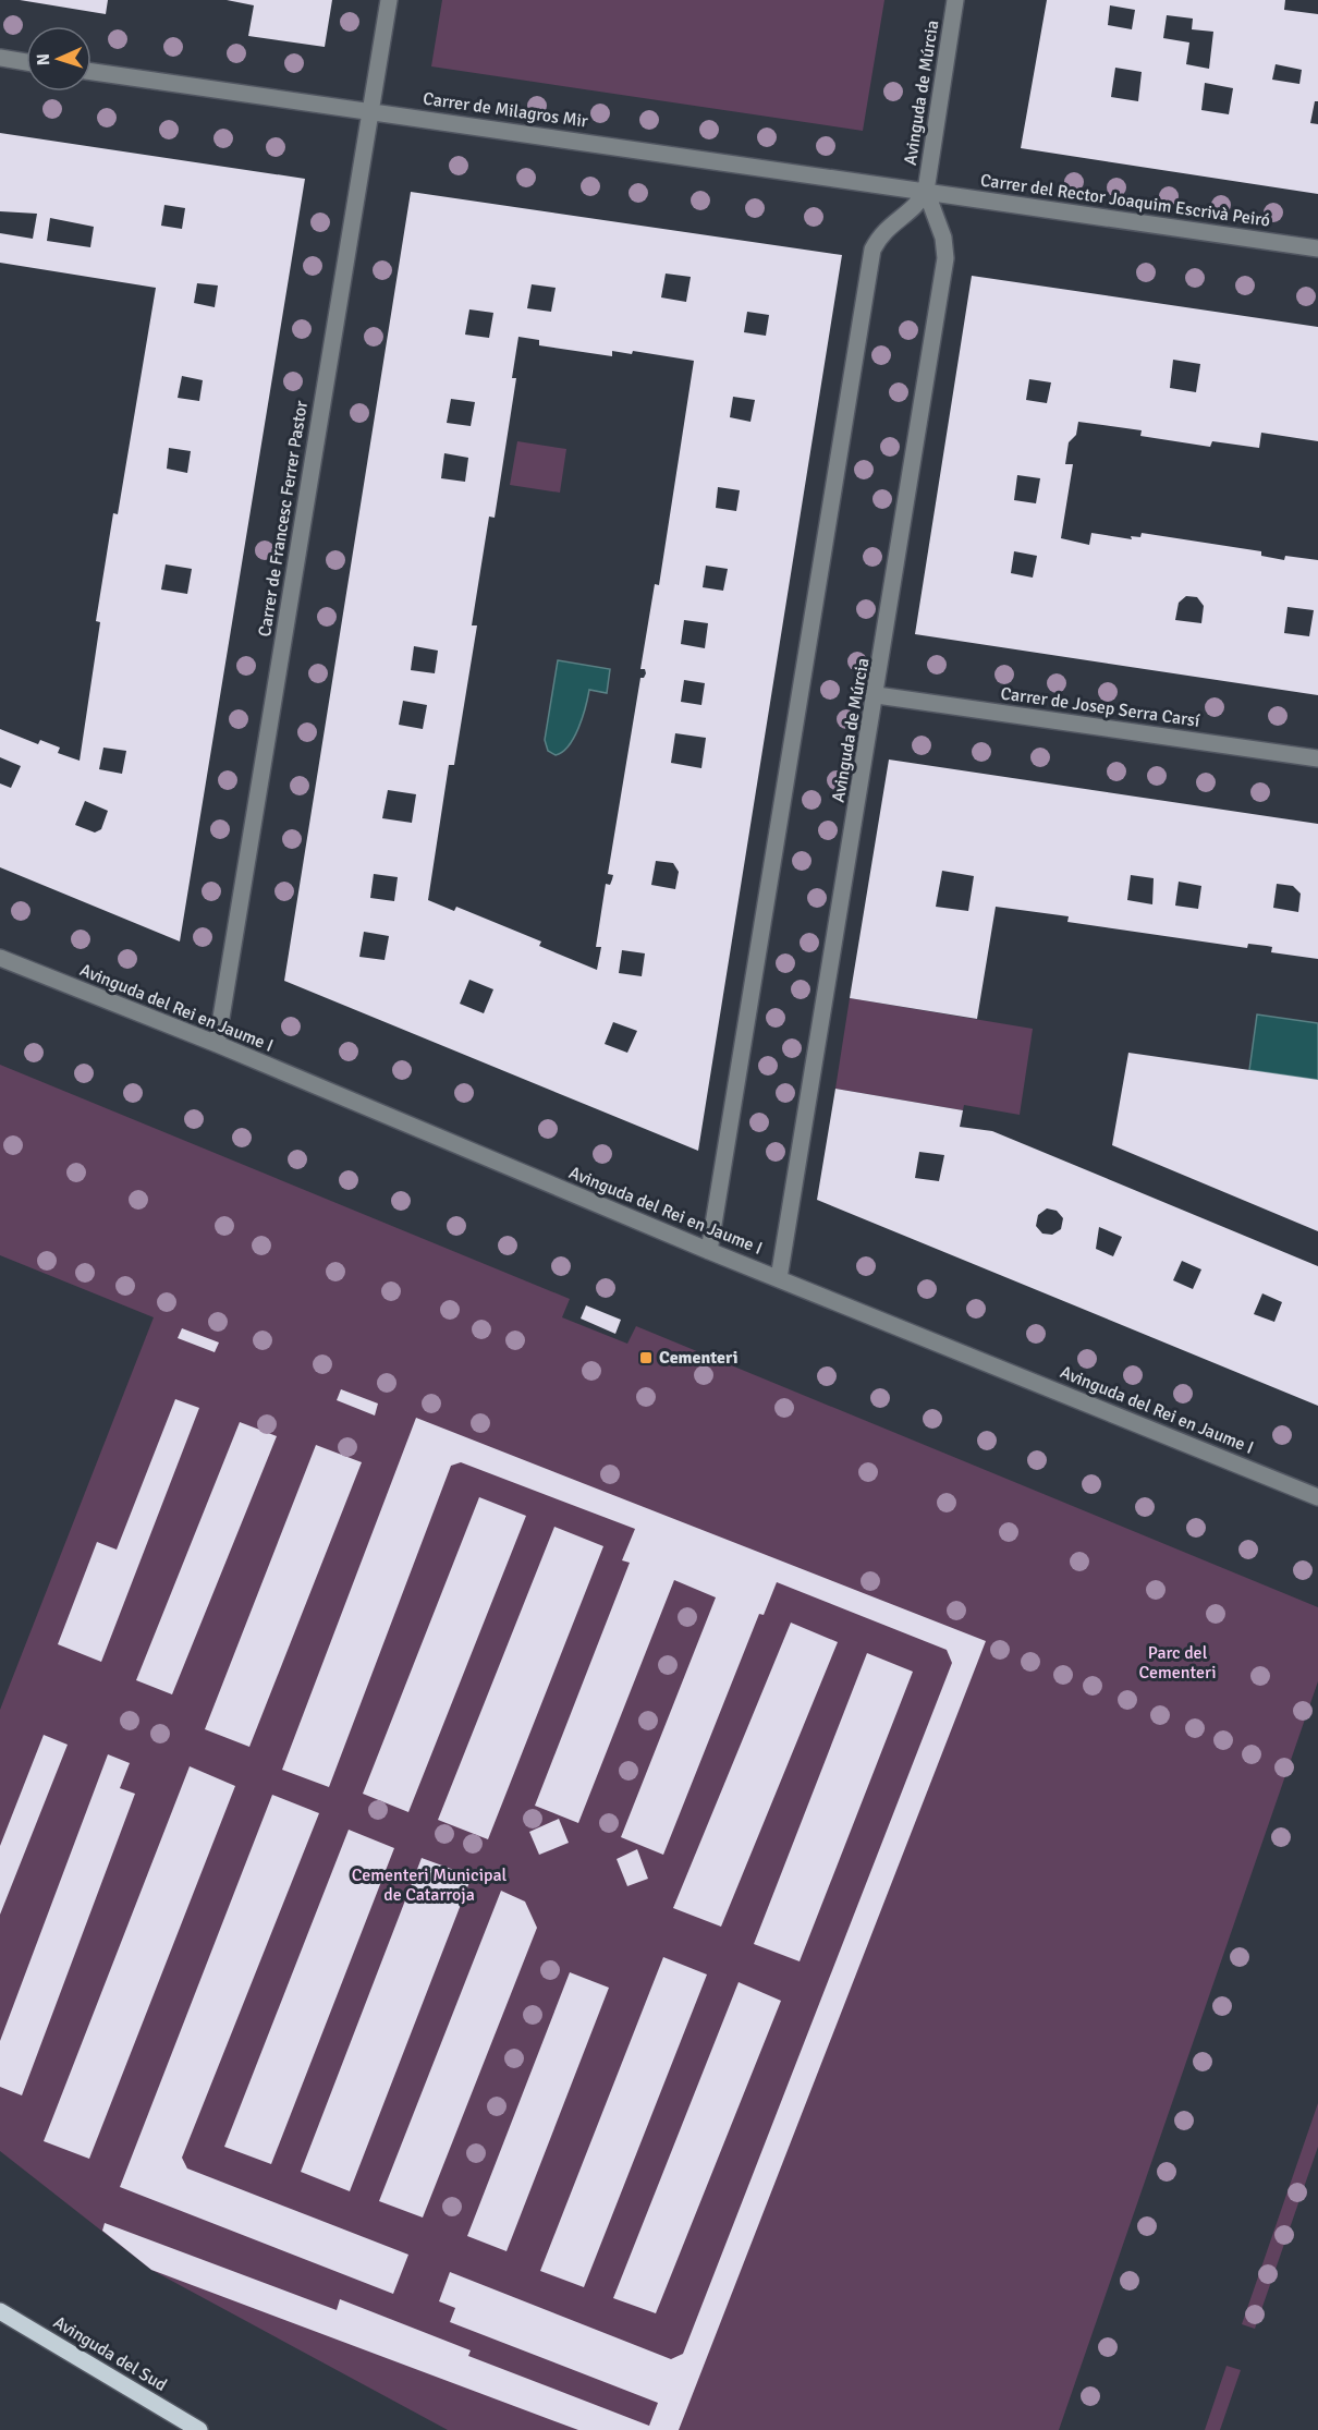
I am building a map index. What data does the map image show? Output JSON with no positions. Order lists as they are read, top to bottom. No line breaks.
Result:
{"streets":{"main road":["Avinguda del Sud"],"street":["Avinguda de Múrcia","Carrer de Milagros Mir","Carrer del Rector Joaquim Escrivà Peiró","Carrer de Francesc Ferrer Pastor","Carrer de Josep Serra Carsí","Avinguda del Rei en Jaume I"]},"crossings":[["Avinguda de Múrcia","Carrer de Milagros Mir"],["Avinguda de Múrcia","Carrer del Rector Joaquim Escrivà Peiró"],["Avinguda de Múrcia","Carrer de Josep Serra Carsí"],["Avinguda de Múrcia","Avinguda del Rei en Jaume I"],["Carrer de Milagros Mir","Carrer del Rector Joaquim Escrivà Peiró"],["Carrer de Milagros Mir","Carrer de Francesc Ferrer Pastor"],["Carrer de Francesc Ferrer Pastor","Avinguda del Rei en Jaume I"]],"parks":["Parc del Cementeri","Cementeri Municipal de Catarroja"],"places":{"transit":["Cementeri"]},"north":"left"}
